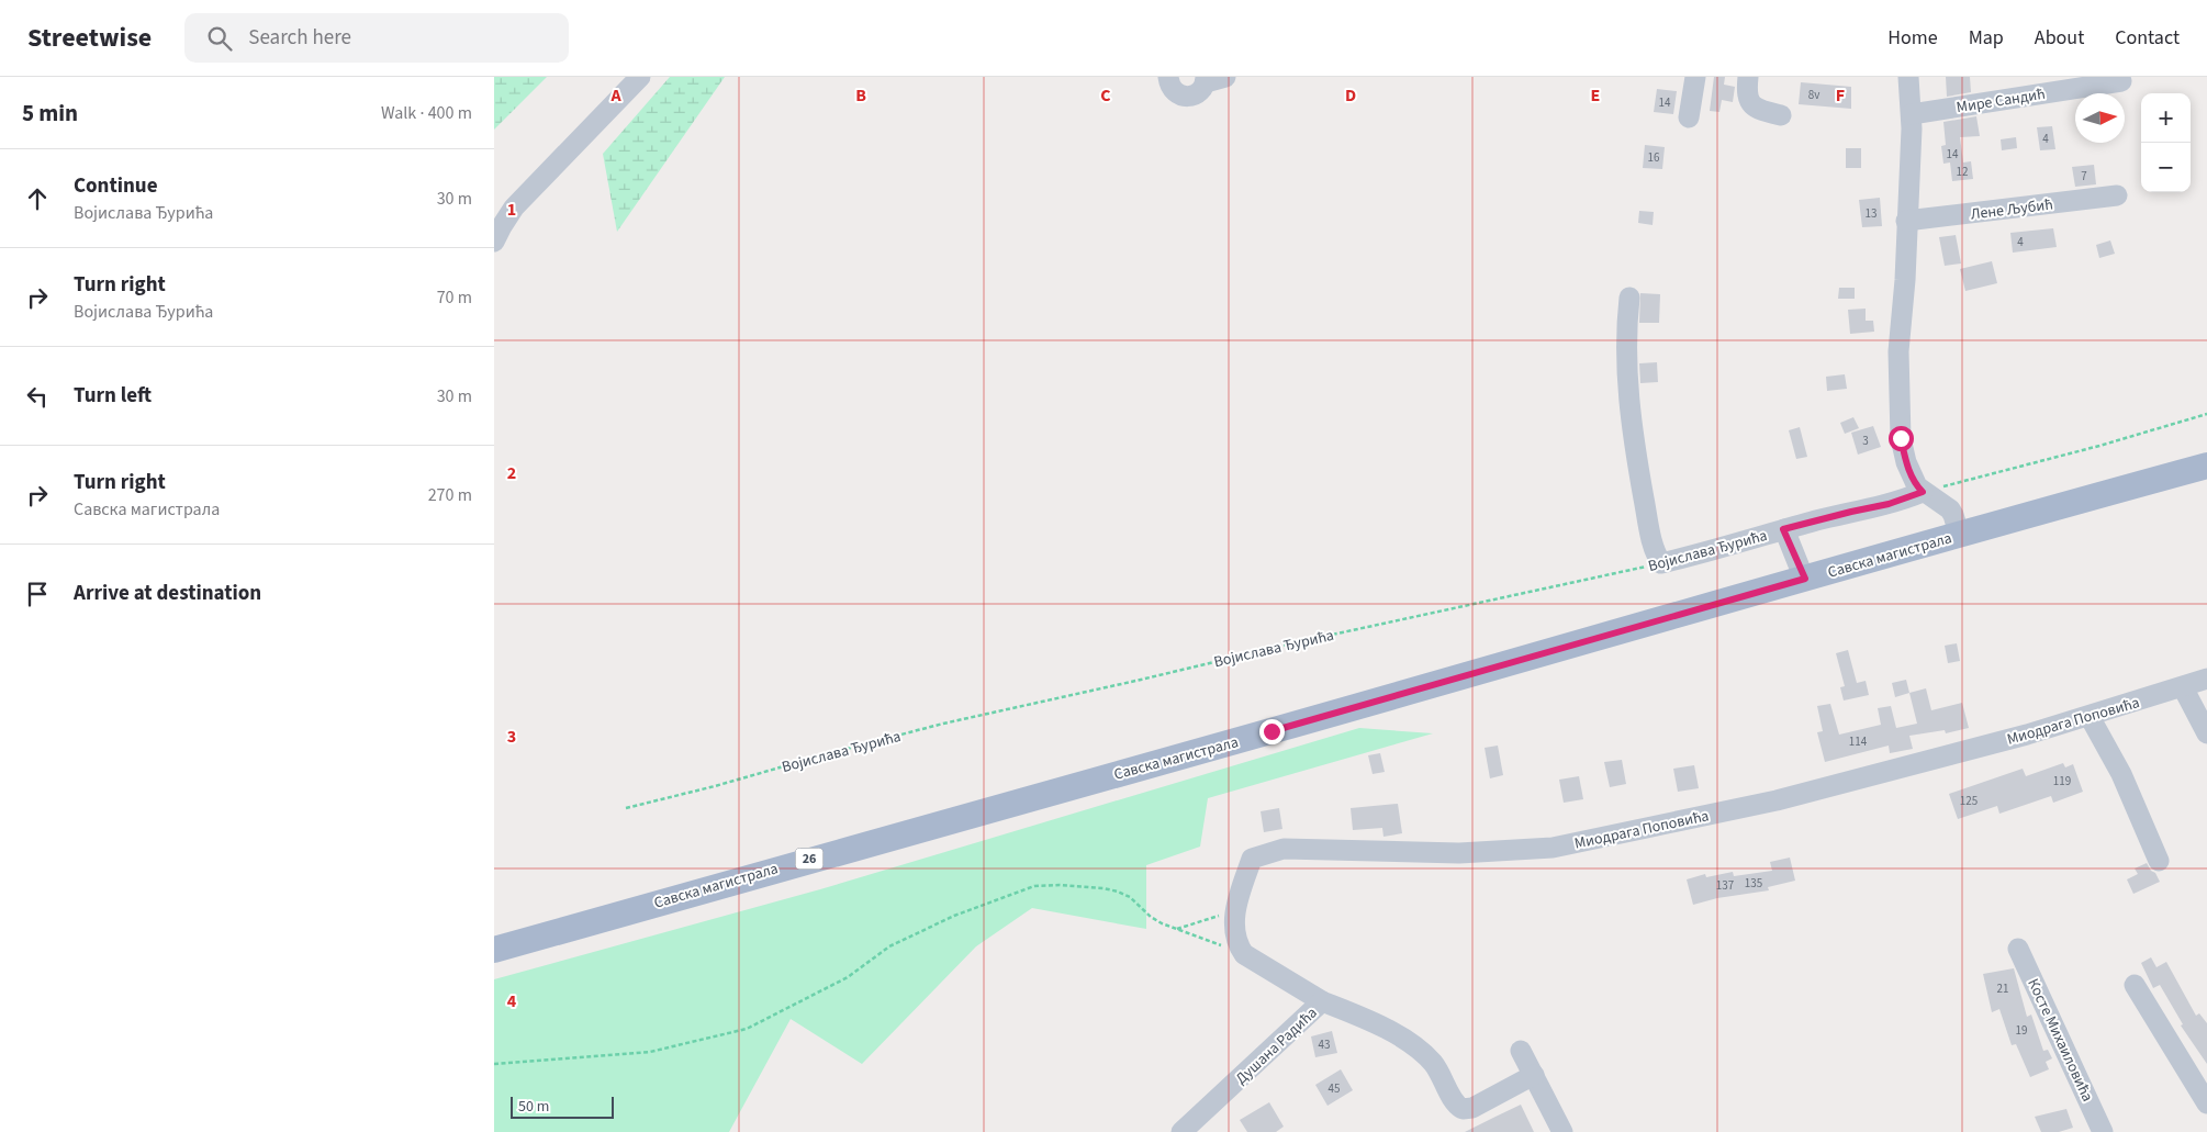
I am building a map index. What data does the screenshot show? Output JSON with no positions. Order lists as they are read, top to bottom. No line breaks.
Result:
{"streets":{"main road":["Савска магистрала","26"],"street":["Мире Сандић","Лене Љубић","Војислава Ђурића","Миодрага Поповића","Косте Михаиловића","Душана Радића"]},"house_numbers":["8v","14","4","14","16","12","7","13","4","3","114","119","125","135","137","21","19","43","45"],"scale_bar":"50 m","north":"right","page":{"header":"Streetwise","search":"Search here","nav":["Home","Map","About","Contact"],"heading":["5 min","Walk · 400 m"],"map_buttons":["+","−"],"list":[["Continue","Војислава Ђурића","30 m"],["Turn right","Војислава Ђурића","70 m"],["Turn left","30 m"],["Turn right","Савска магистрала","270 m"],"Arrive at destination"],"scale":"50 m"},"grid":{"columns":["A","B","C","D","E","F"],"rows":["1","2","3","4"]}}
